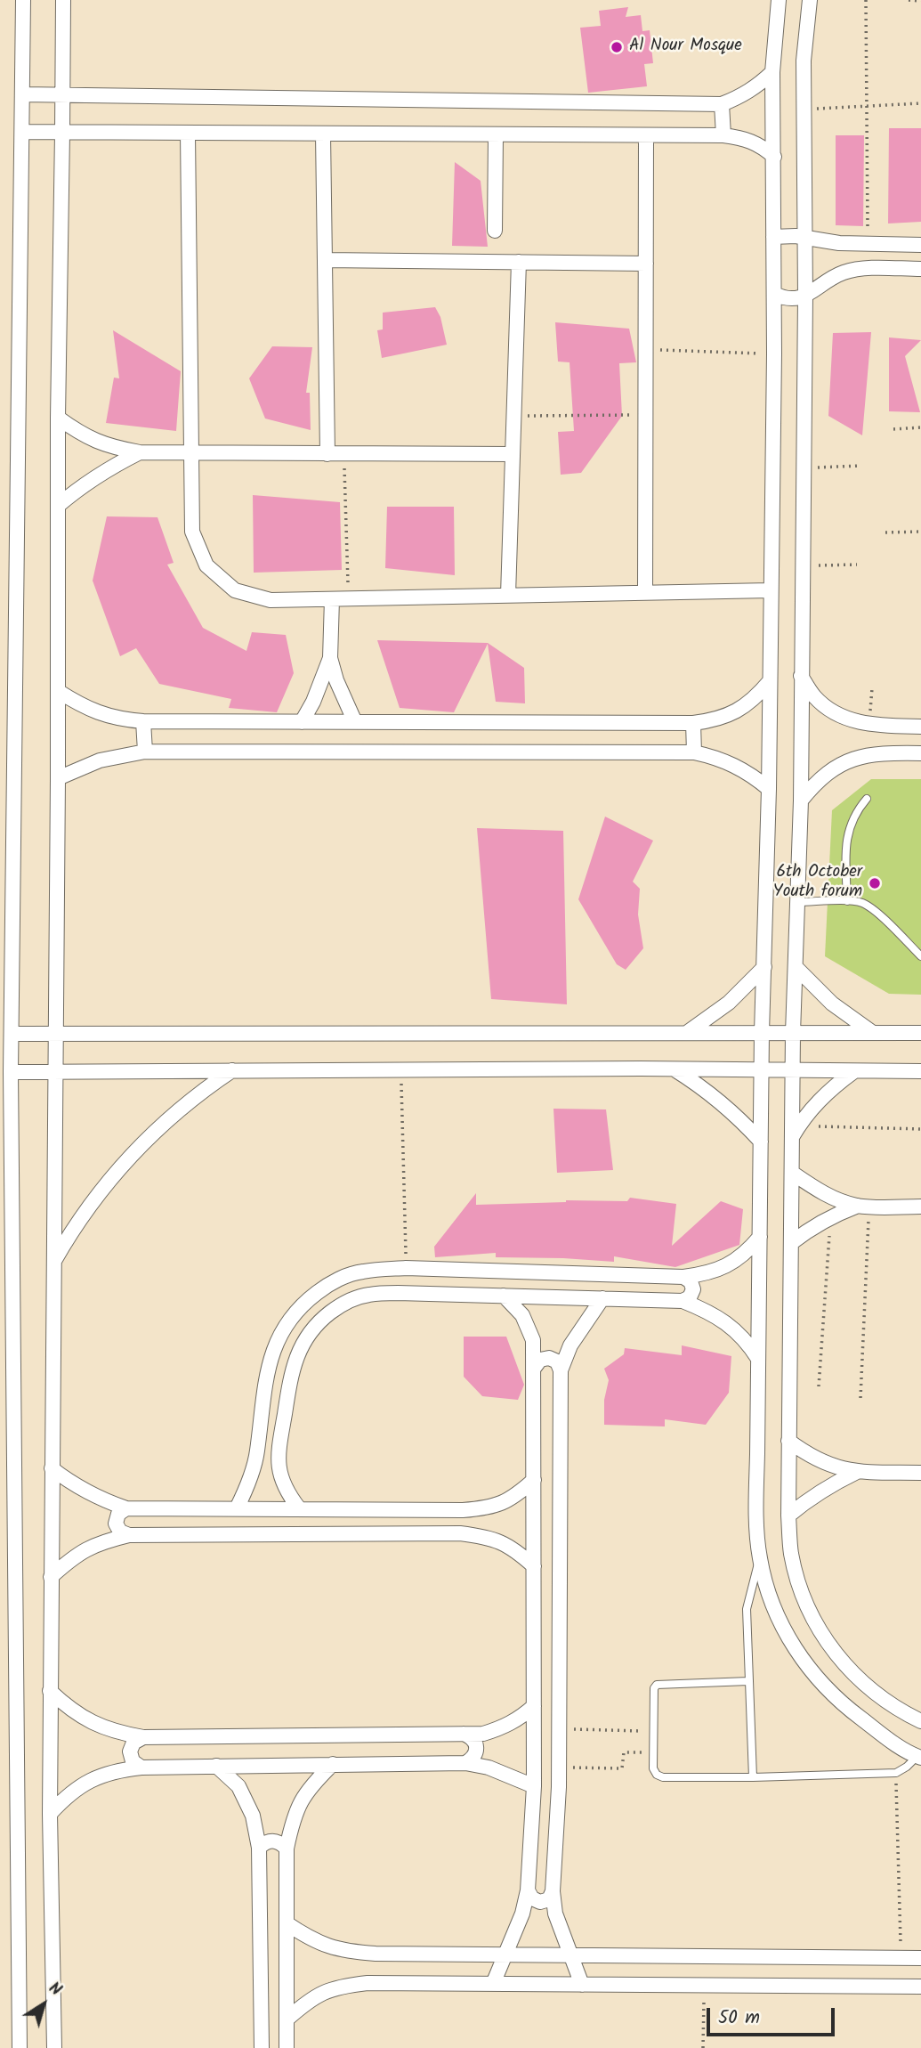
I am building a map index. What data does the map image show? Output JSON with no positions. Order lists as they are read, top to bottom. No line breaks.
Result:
{"places":["Al Nour Mosque","6th October Youth forum"],"scale_bar":"50 m","north":"top right"}
